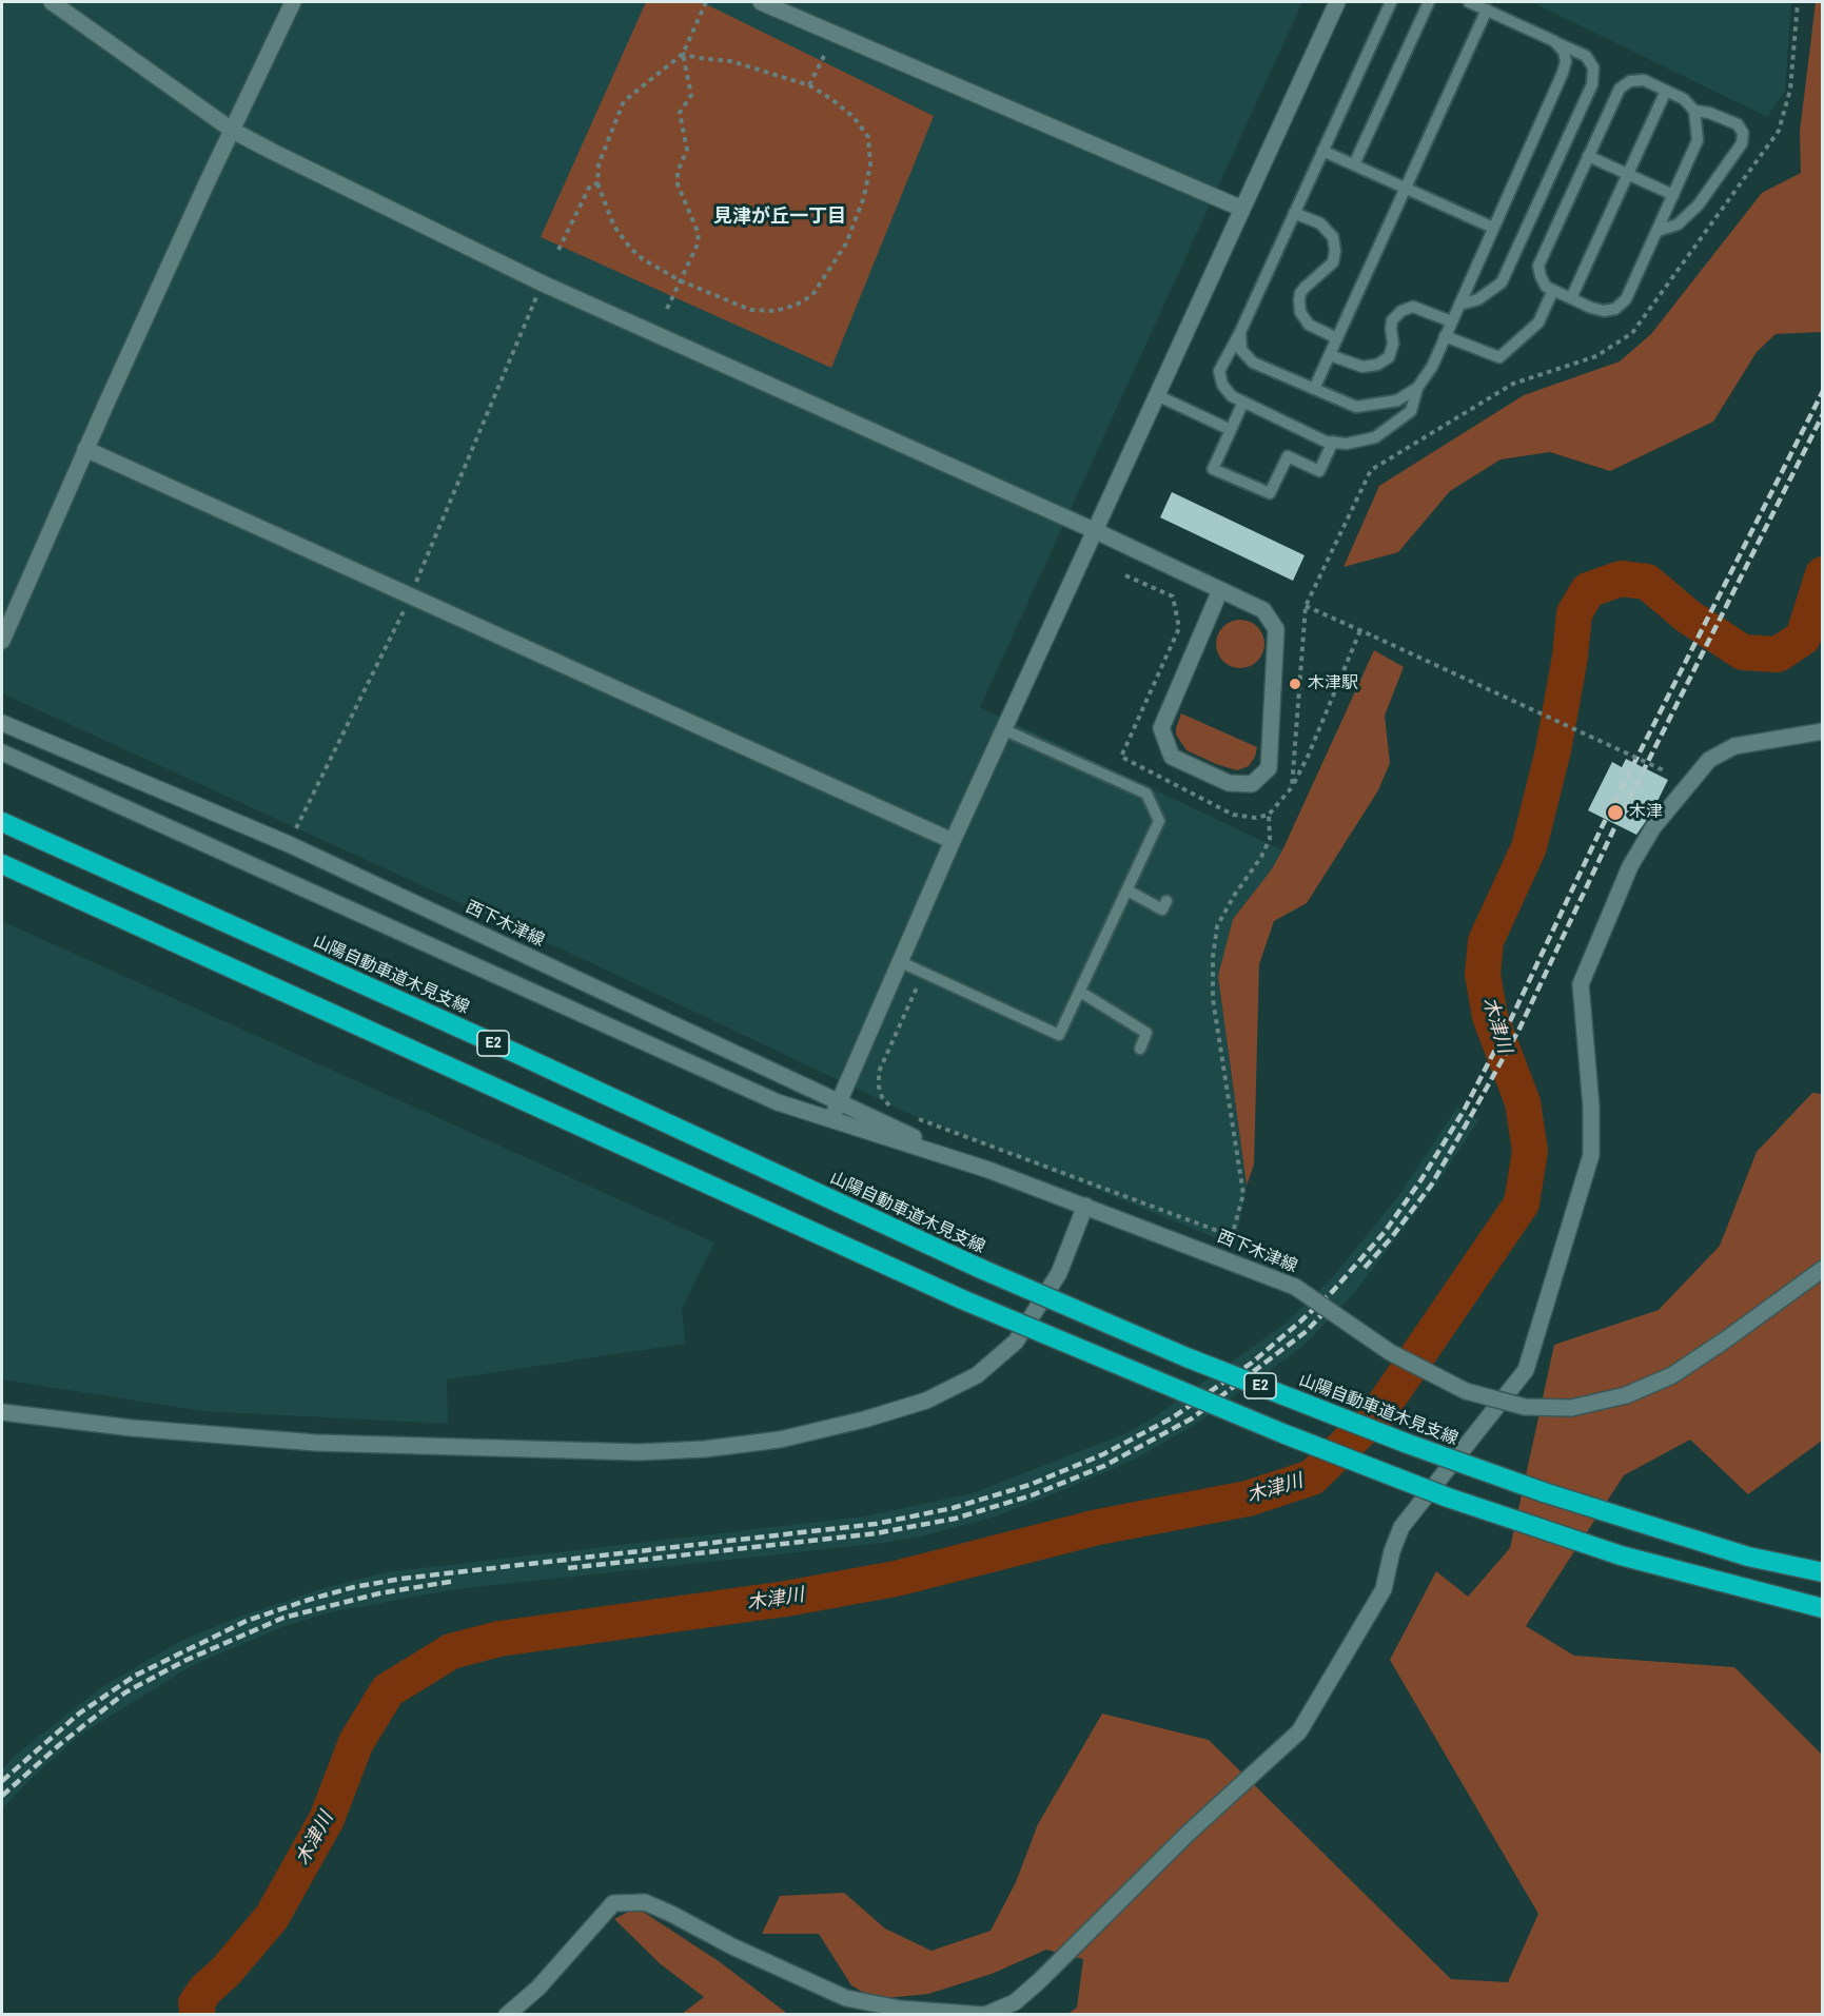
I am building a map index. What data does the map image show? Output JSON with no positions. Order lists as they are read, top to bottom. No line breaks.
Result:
{"streets":{"highway":["山陽自動車道木見支線","E2"],"street":["西下木津線"]},"districts":["見津が丘一丁目"],"water":["木津川"],"places":["木津駅","木津"]}
